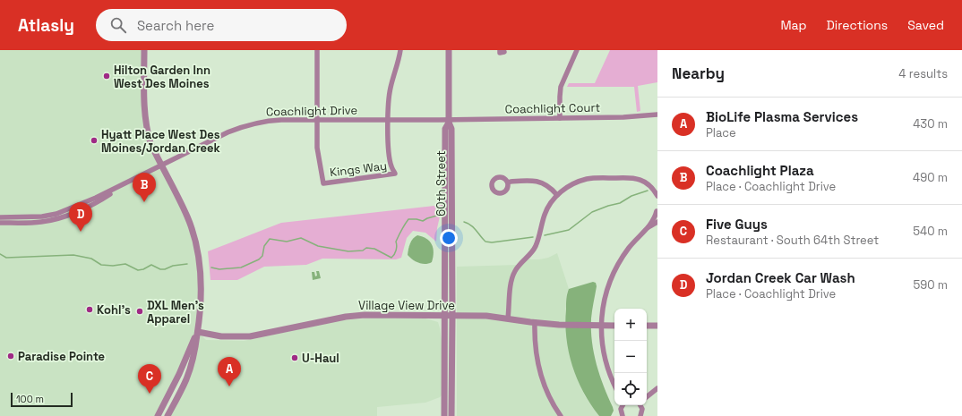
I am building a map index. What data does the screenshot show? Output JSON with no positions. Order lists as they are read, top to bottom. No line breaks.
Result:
{"streets":{"street":["Coachlight Court","Coachlight Drive","Kings Way","60th Street","Village View Drive"]},"crossings":[["Coachlight Court","Coachlight Drive"],["Coachlight Court","60th Street"],["Coachlight Drive","Kings Way"],["Coachlight Drive","60th Street"],["60th Street","Village View Drive"]],"places":["Hilton Garden Inn West Des Moines","Hyatt Place West Des Moines/Jordan Creek","Kohl's","DXL Men's Apparel","Paradise Pointe","U-Haul"],"scale_bar":"100 m","page":{"header":"Atlasly","search":"Search here","nav":["Map","Directions","Saved"],"heading":["Nearby","4 results"],"list":[{"mark":"A","name":"BioLife Plasma Services","note":"Place","value":"430 m"},{"mark":"B","name":"Coachlight Plaza","note":"Place · Coachlight Drive","value":"490 m"},{"mark":"C","name":"Five Guys","note":"Restaurant · South 64th Street","value":"540 m"},{"mark":"D","name":"Jordan Creek Car Wash","note":"Place · Coachlight Drive","value":"590 m"}],"pins":["B","D","A","C"],"map_buttons":["+","−"],"scale":"100 m"}}
